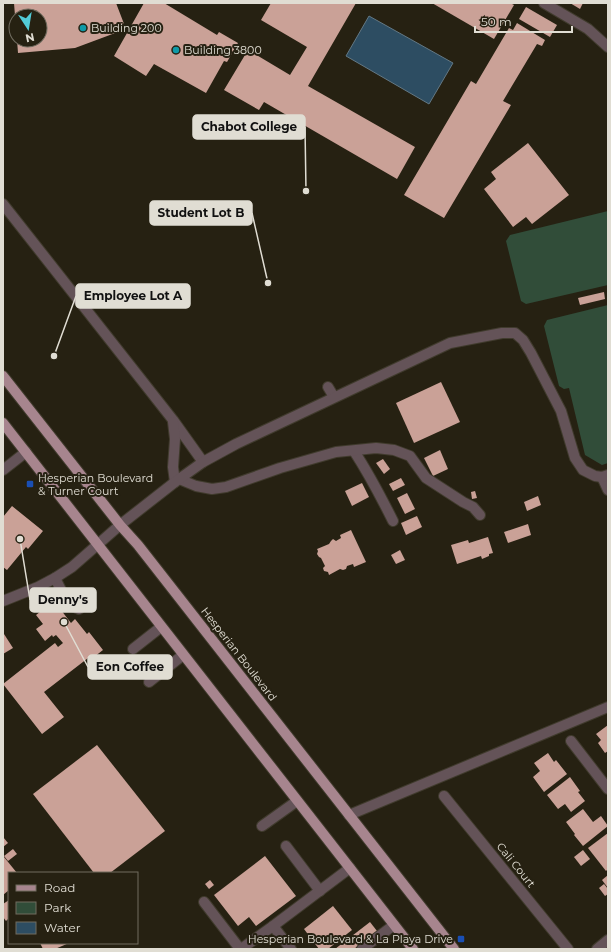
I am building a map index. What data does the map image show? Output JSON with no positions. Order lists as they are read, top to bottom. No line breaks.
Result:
{"streets":{"main road":["Hesperian Boulevard"],"street":["Cali Court"]},"places":{"other":["Building 200","Building 3800","Chabot College","Student Lot B","Employee Lot A","Denny's","Eon Coffee"],"transit":["Hesperian Boulevard & Turner Court","Hesperian Boulevard & La Playa Drive"]},"legend":["Road","Park","Water"],"scale_bar":"50 m","north":"bottom"}
